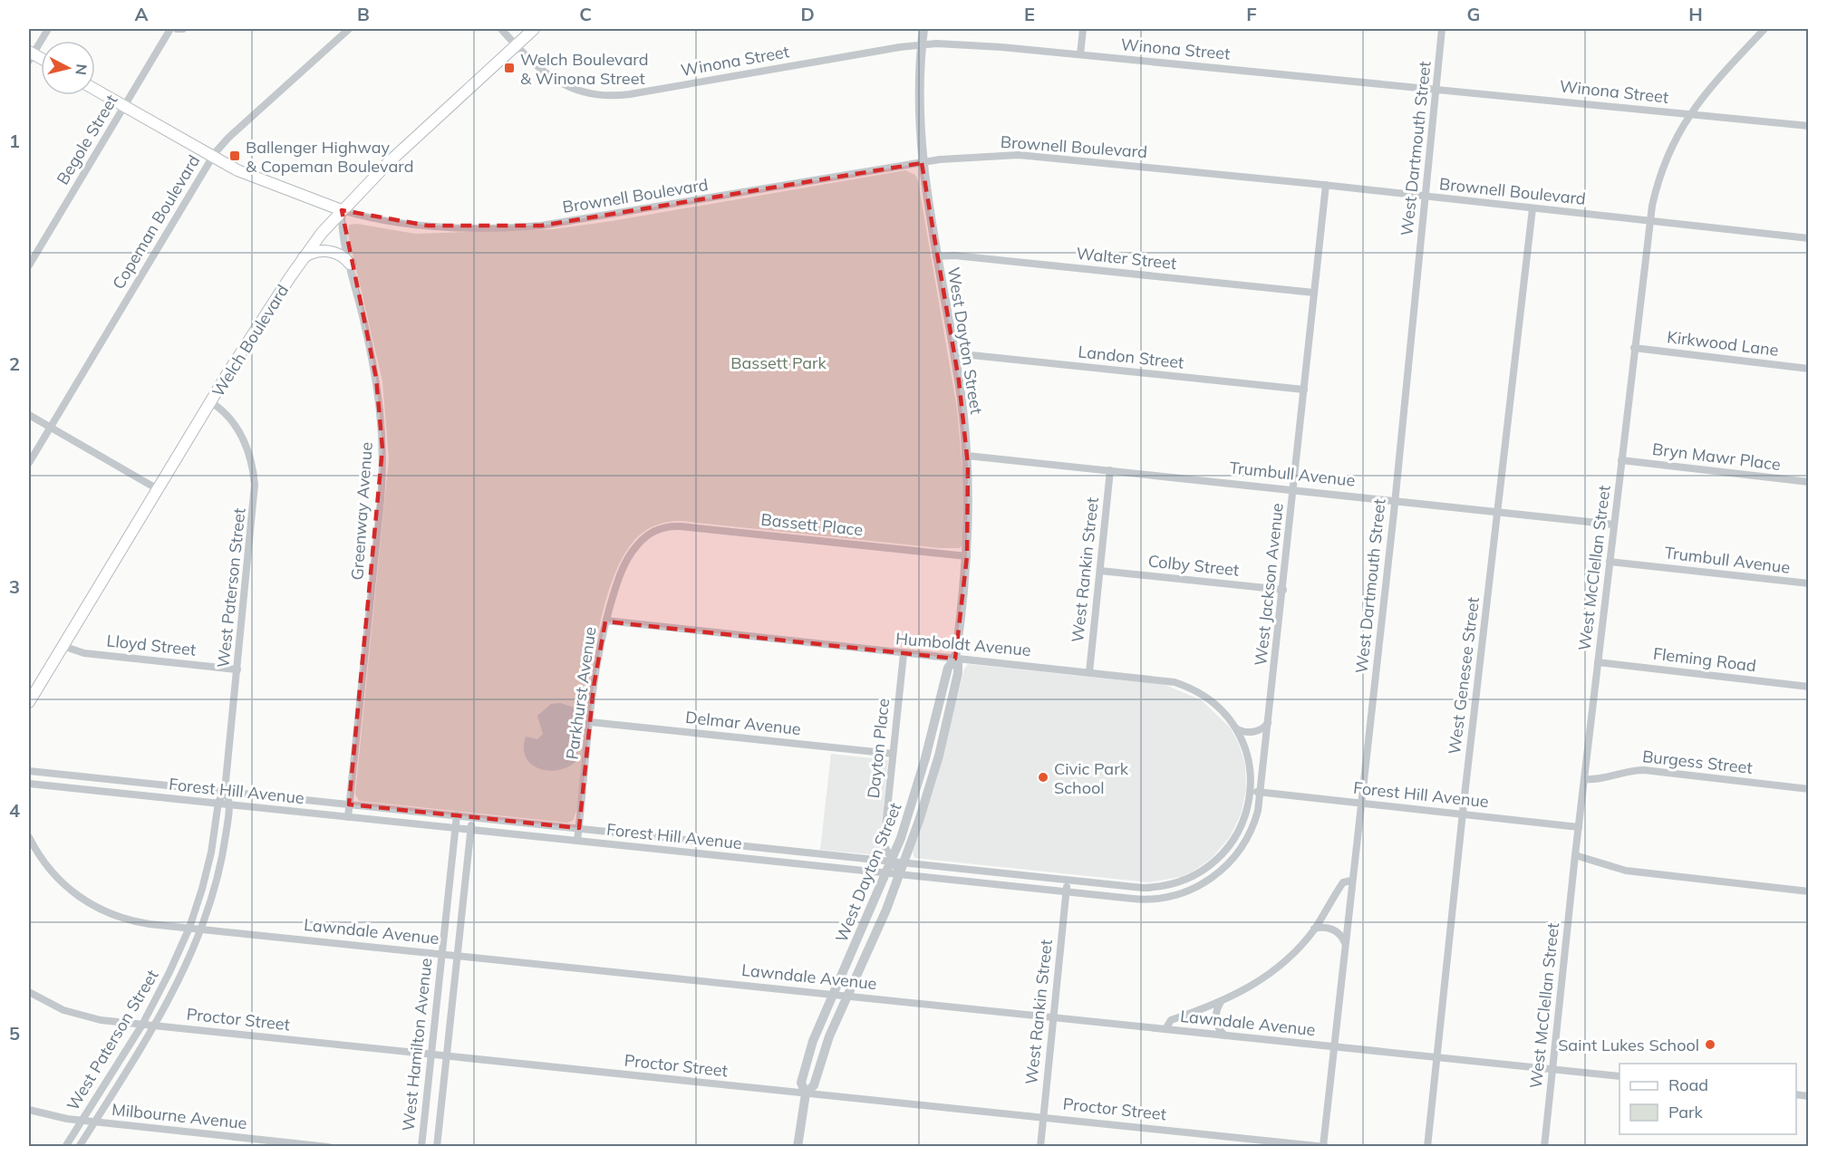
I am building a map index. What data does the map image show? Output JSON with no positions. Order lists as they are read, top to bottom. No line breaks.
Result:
{"streets":{"main road":["Welch Boulevard"],"street":["Winona Street","Begole Street","Brownell Boulevard","West Dartmouth Street","Copeman Boulevard","Walter Street","West Dayton Street","Kirkwood Lane","Landon Street","Bryn Mawr Place","Trumbull Avenue","Greenway Avenue","Bassett Place","Colby Street","West McClellan Street","West Rankin Street","West Jackson Avenue","West Paterson Street","Humboldt Avenue","Lloyd Street","Fleming Road","West Genesee Street","Parkhurst Avenue","Delmar Avenue","Dayton Place","Burgess Street","Forest Hill Avenue","Lawndale Avenue","Proctor Street","West Hamilton Avenue","Milbourne Avenue"]},"crossings":[["Winona Street","West Dartmouth Street"],["Winona Street","Welch Boulevard"],["Winona Street","West Dayton Street"],["Winona Street","West McClellan Street"],["Brownell Boulevard","West Dartmouth Street"],["Brownell Boulevard","Welch Boulevard"],["Brownell Boulevard","West Dayton Street"],["Brownell Boulevard","Greenway Avenue"],["Brownell Boulevard","West McClellan Street"],["Brownell Boulevard","West Jackson Avenue"],["Brownell Boulevard","West Genesee Street"],["West Dartmouth Street","Trumbull Avenue"],["West Dartmouth Street","Forest Hill Avenue"],["West Dartmouth Street","Lawndale Avenue"],["West Dartmouth Street","Proctor Street"],["Walter Street","West Dayton Street"],["Walter Street","West Jackson Avenue"],["Welch Boulevard","Greenway Avenue"],["Welch Boulevard","West Paterson Street"],["Welch Boulevard","Lloyd Street"],["West Dayton Street","Landon Street"],["West Dayton Street","Trumbull Avenue"],["West Dayton Street","Bassett Place"],["West Dayton Street","Humboldt Avenue"],["West Dayton Street","Dayton Place"],["West Dayton Street","Forest Hill Avenue"],["West Dayton Street","Lawndale Avenue"],["West Dayton Street","Proctor Street"],["Kirkwood Lane","West McClellan Street"],["Landon Street","West Jackson Avenue"],["Bryn Mawr Place","West McClellan Street"],["Trumbull Avenue","West McClellan Street"],["Trumbull Avenue","West Rankin Street"],["Trumbull Avenue","West Jackson Avenue"],["Trumbull Avenue","West Genesee Street"],["Greenway Avenue","Forest Hill Avenue"],["Bassett Place","Parkhurst Avenue"],["Colby Street","West Rankin Street"],["Colby Street","West Jackson Avenue"],["West McClellan Street","Fleming Road"],["West McClellan Street","Burgess Street"],["West McClellan Street","Forest Hill Avenue"],["West McClellan Street","Lawndale Avenue"],["West Rankin Street","Humboldt Avenue"],["West Rankin Street","Forest Hill Avenue"],["West Rankin Street","Lawndale Avenue"],["West Rankin Street","Proctor Street"],["West Jackson Avenue","Forest Hill Avenue"],["West Paterson Street","Lloyd Street"],["West Paterson Street","Forest Hill Avenue"],["West Paterson Street","Lawndale Avenue"],["West Paterson Street","Proctor Street"],["West Paterson Street","Milbourne Avenue"],["Humboldt Avenue","Parkhurst Avenue"],["Humboldt Avenue","Dayton Place"],["Humboldt Avenue","Forest Hill Avenue"],["West Genesee Street","Forest Hill Avenue"],["West Genesee Street","Lawndale Avenue"],["Parkhurst Avenue","Delmar Avenue"],["Parkhurst Avenue","Forest Hill Avenue"],["Delmar Avenue","Dayton Place"],["Dayton Place","Forest Hill Avenue"],["Forest Hill Avenue","West Hamilton Avenue"],["Lawndale Avenue","West Hamilton Avenue"],["Proctor Street","West Hamilton Avenue"]],"parks":["Bassett Park"],"places":{"transit":["Welch Boulevard & Winona Street","Ballenger Highway & Copeman Boulevard"],"other":["Civic Park School","Saint Lukes School"]},"legend":["Road","Park"],"north":"right","grid":{"columns":["A","B","C","D","E","F","G","H"],"rows":["1","2","3","4","5"]}}
